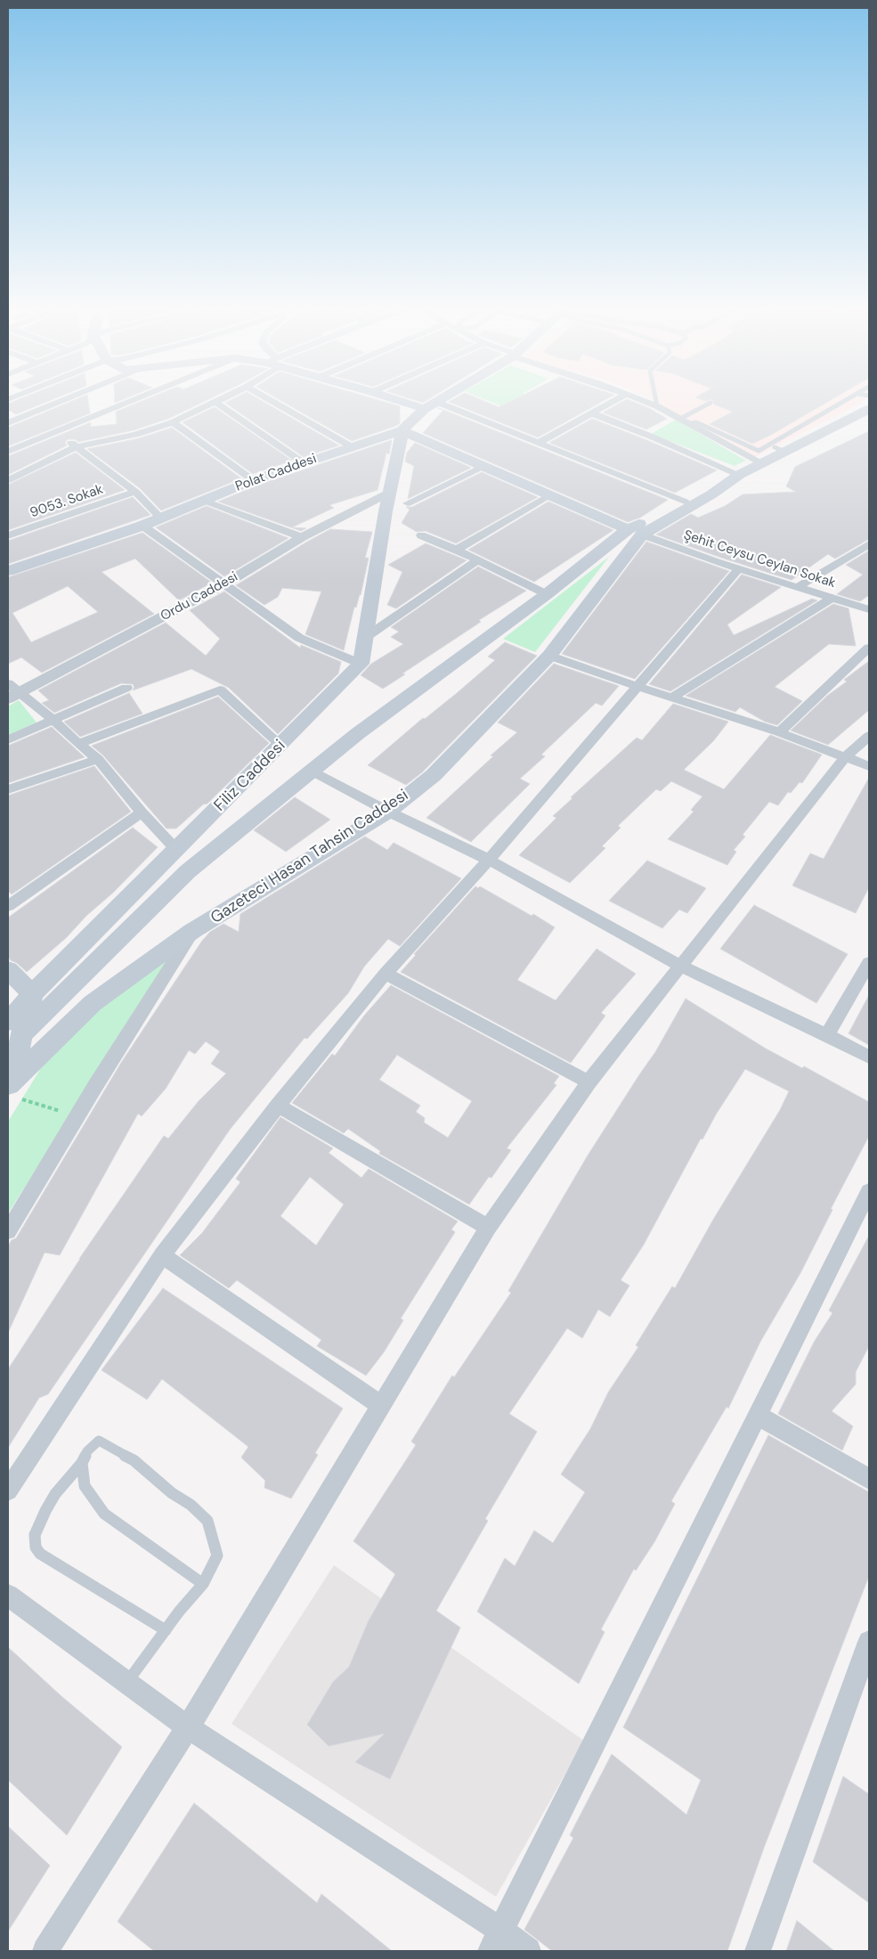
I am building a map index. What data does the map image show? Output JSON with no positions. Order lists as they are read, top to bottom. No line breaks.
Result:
{"streets":{"main road":["Polat Caddesi","Filiz Caddesi","Gazeteci Hasan Tahsin Caddesi"],"street":["9053. Sokak","Şehit Ceysu Ceylan Sokak","Ordu Caddesi"]},"crossings":[["Şehit Ceysu Ceylan Sokak","Gazeteci Hasan Tahsin Caddesi"],["Filiz Caddesi","Gazeteci Hasan Tahsin Caddesi"]]}
